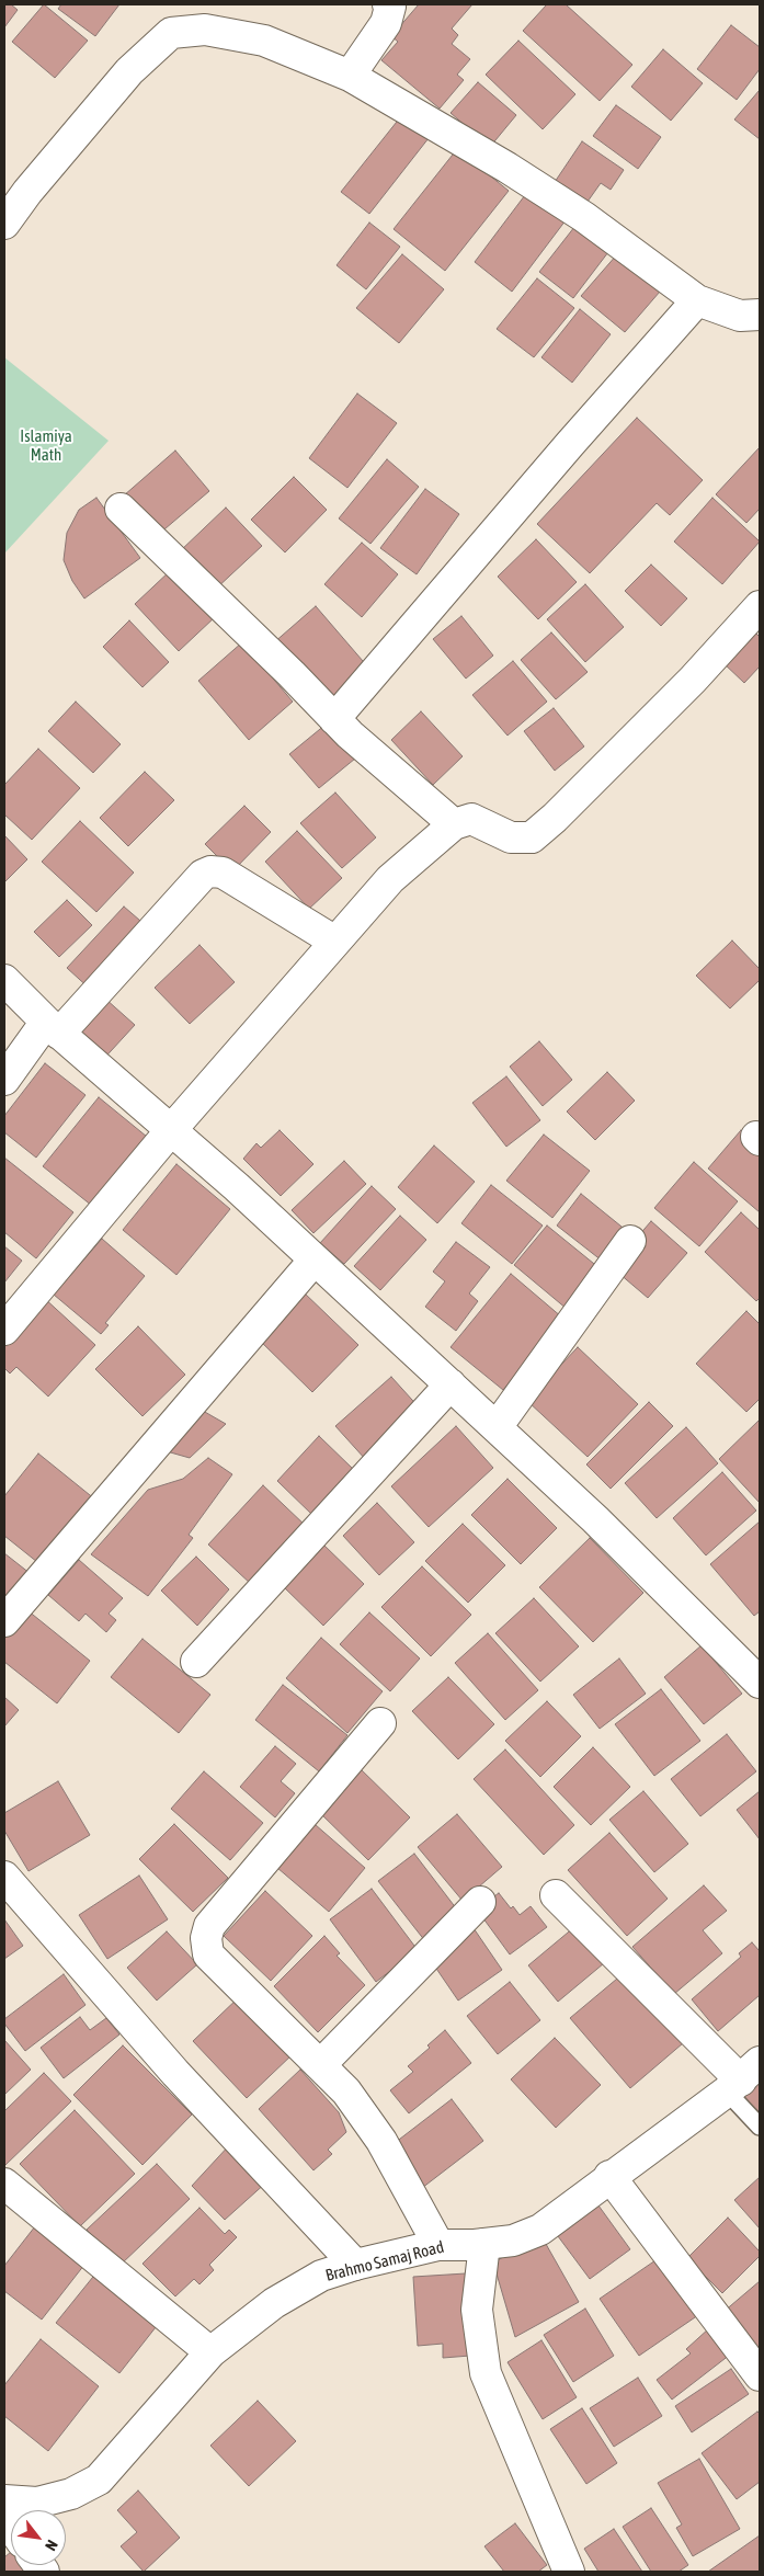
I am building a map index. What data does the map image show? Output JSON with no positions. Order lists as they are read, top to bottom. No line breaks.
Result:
{"streets":{"street":["Brahmo Samaj Road"]},"parks":["Islamiya Math"],"north":"bottom right"}
